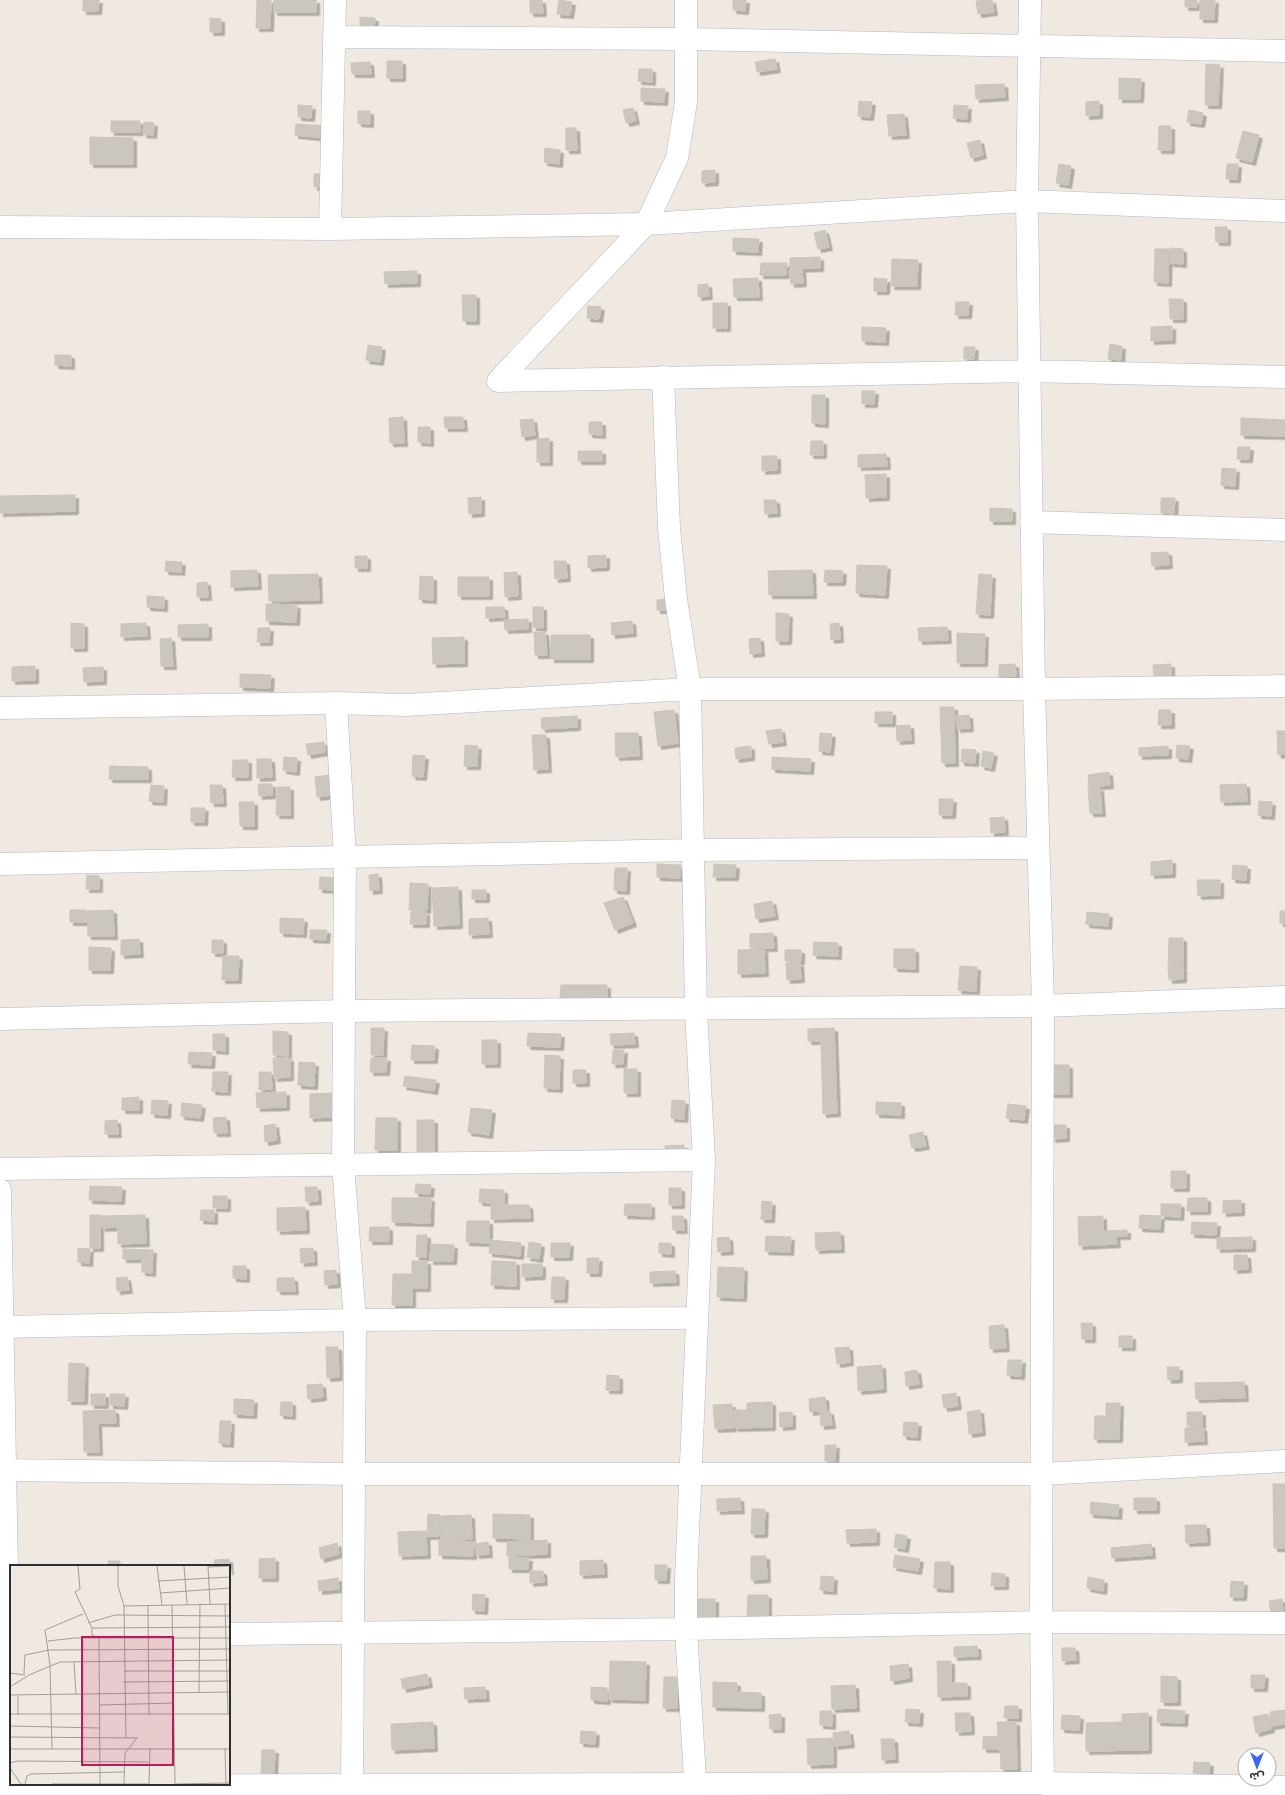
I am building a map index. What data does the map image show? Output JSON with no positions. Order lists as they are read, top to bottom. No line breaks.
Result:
{"north":"bottom"}
